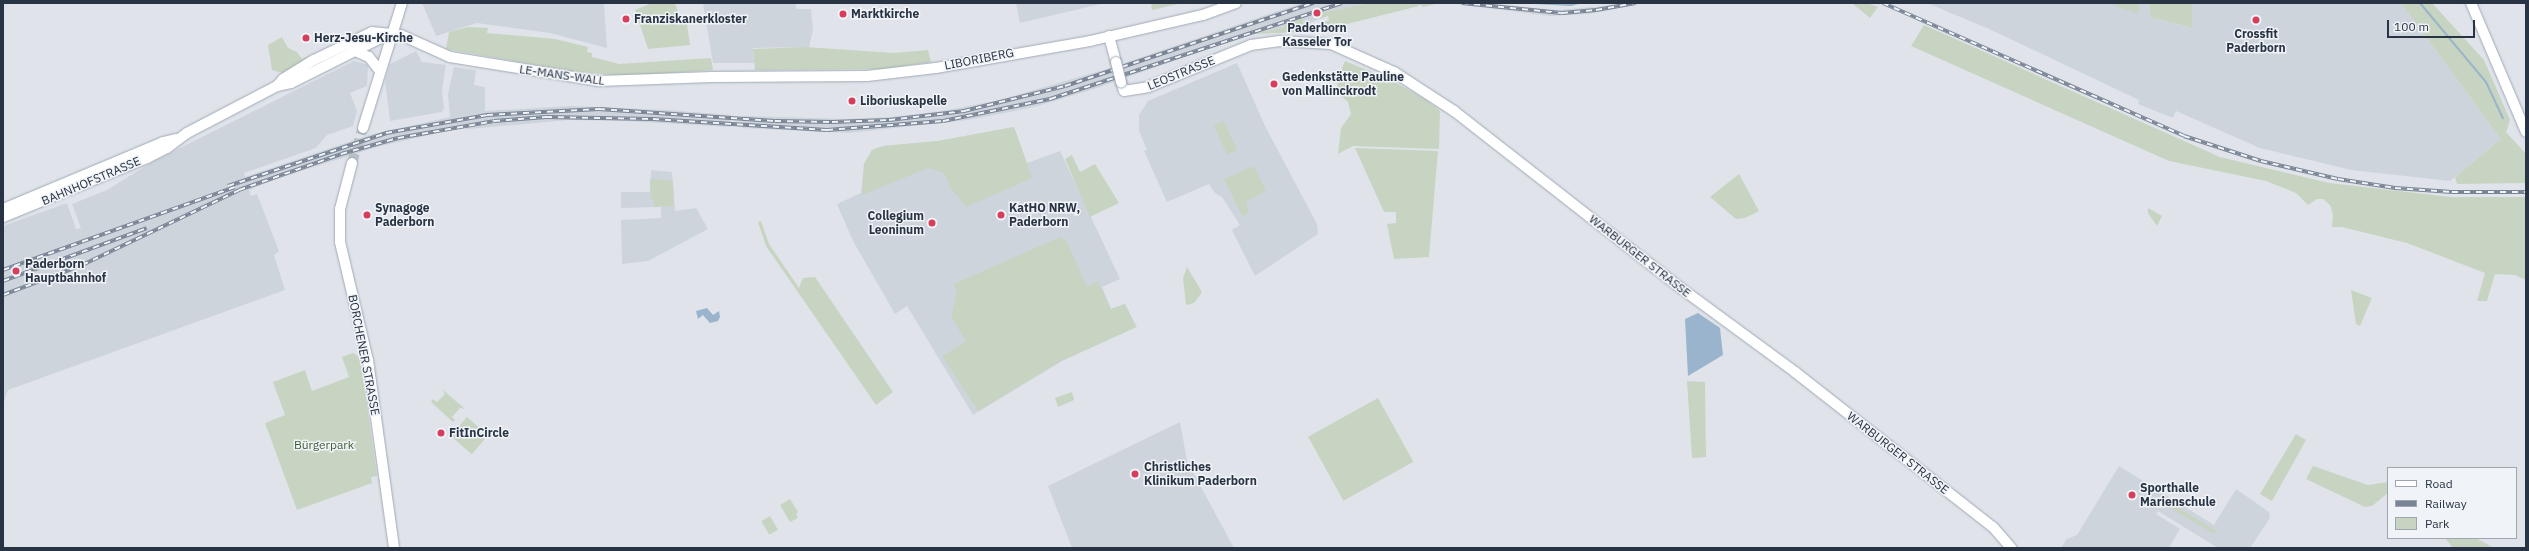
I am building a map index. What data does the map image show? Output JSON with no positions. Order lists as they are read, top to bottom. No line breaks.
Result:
{"streets":{"main road":["LIBORIBERG","LEOSTRASSE","LE-MANS-WALL","BAHNHOFSTRASSE","WARBURGER STRASSE","BORCHENER STRASSE"]},"crossings":[["LIBORIBERG","LEOSTRASSE"],["LIBORIBERG","LE-MANS-WALL"],["LEOSTRASSE","WARBURGER STRASSE"],["LE-MANS-WALL","BAHNHOFSTRASSE"]],"parks":["Bürgerpark"],"places":["Paderborn Kasseler Tor","Marktkirche","Franziskanerkloster","Crossfit Paderborn","Herz-Jesu-Kirche","Gedenkstätte Pauline von Mallinckrodt","Liboriuskapelle","Synagoge Paderborn","KatHO NRW, Paderborn","Collegium Leoninum","Paderborn Hauptbahnhof","FitInCircle","Christliches Klinikum Paderborn","Sporthalle Marienschule"],"legend":["Road","Railway","Park"],"scale_bar":"100 m"}
